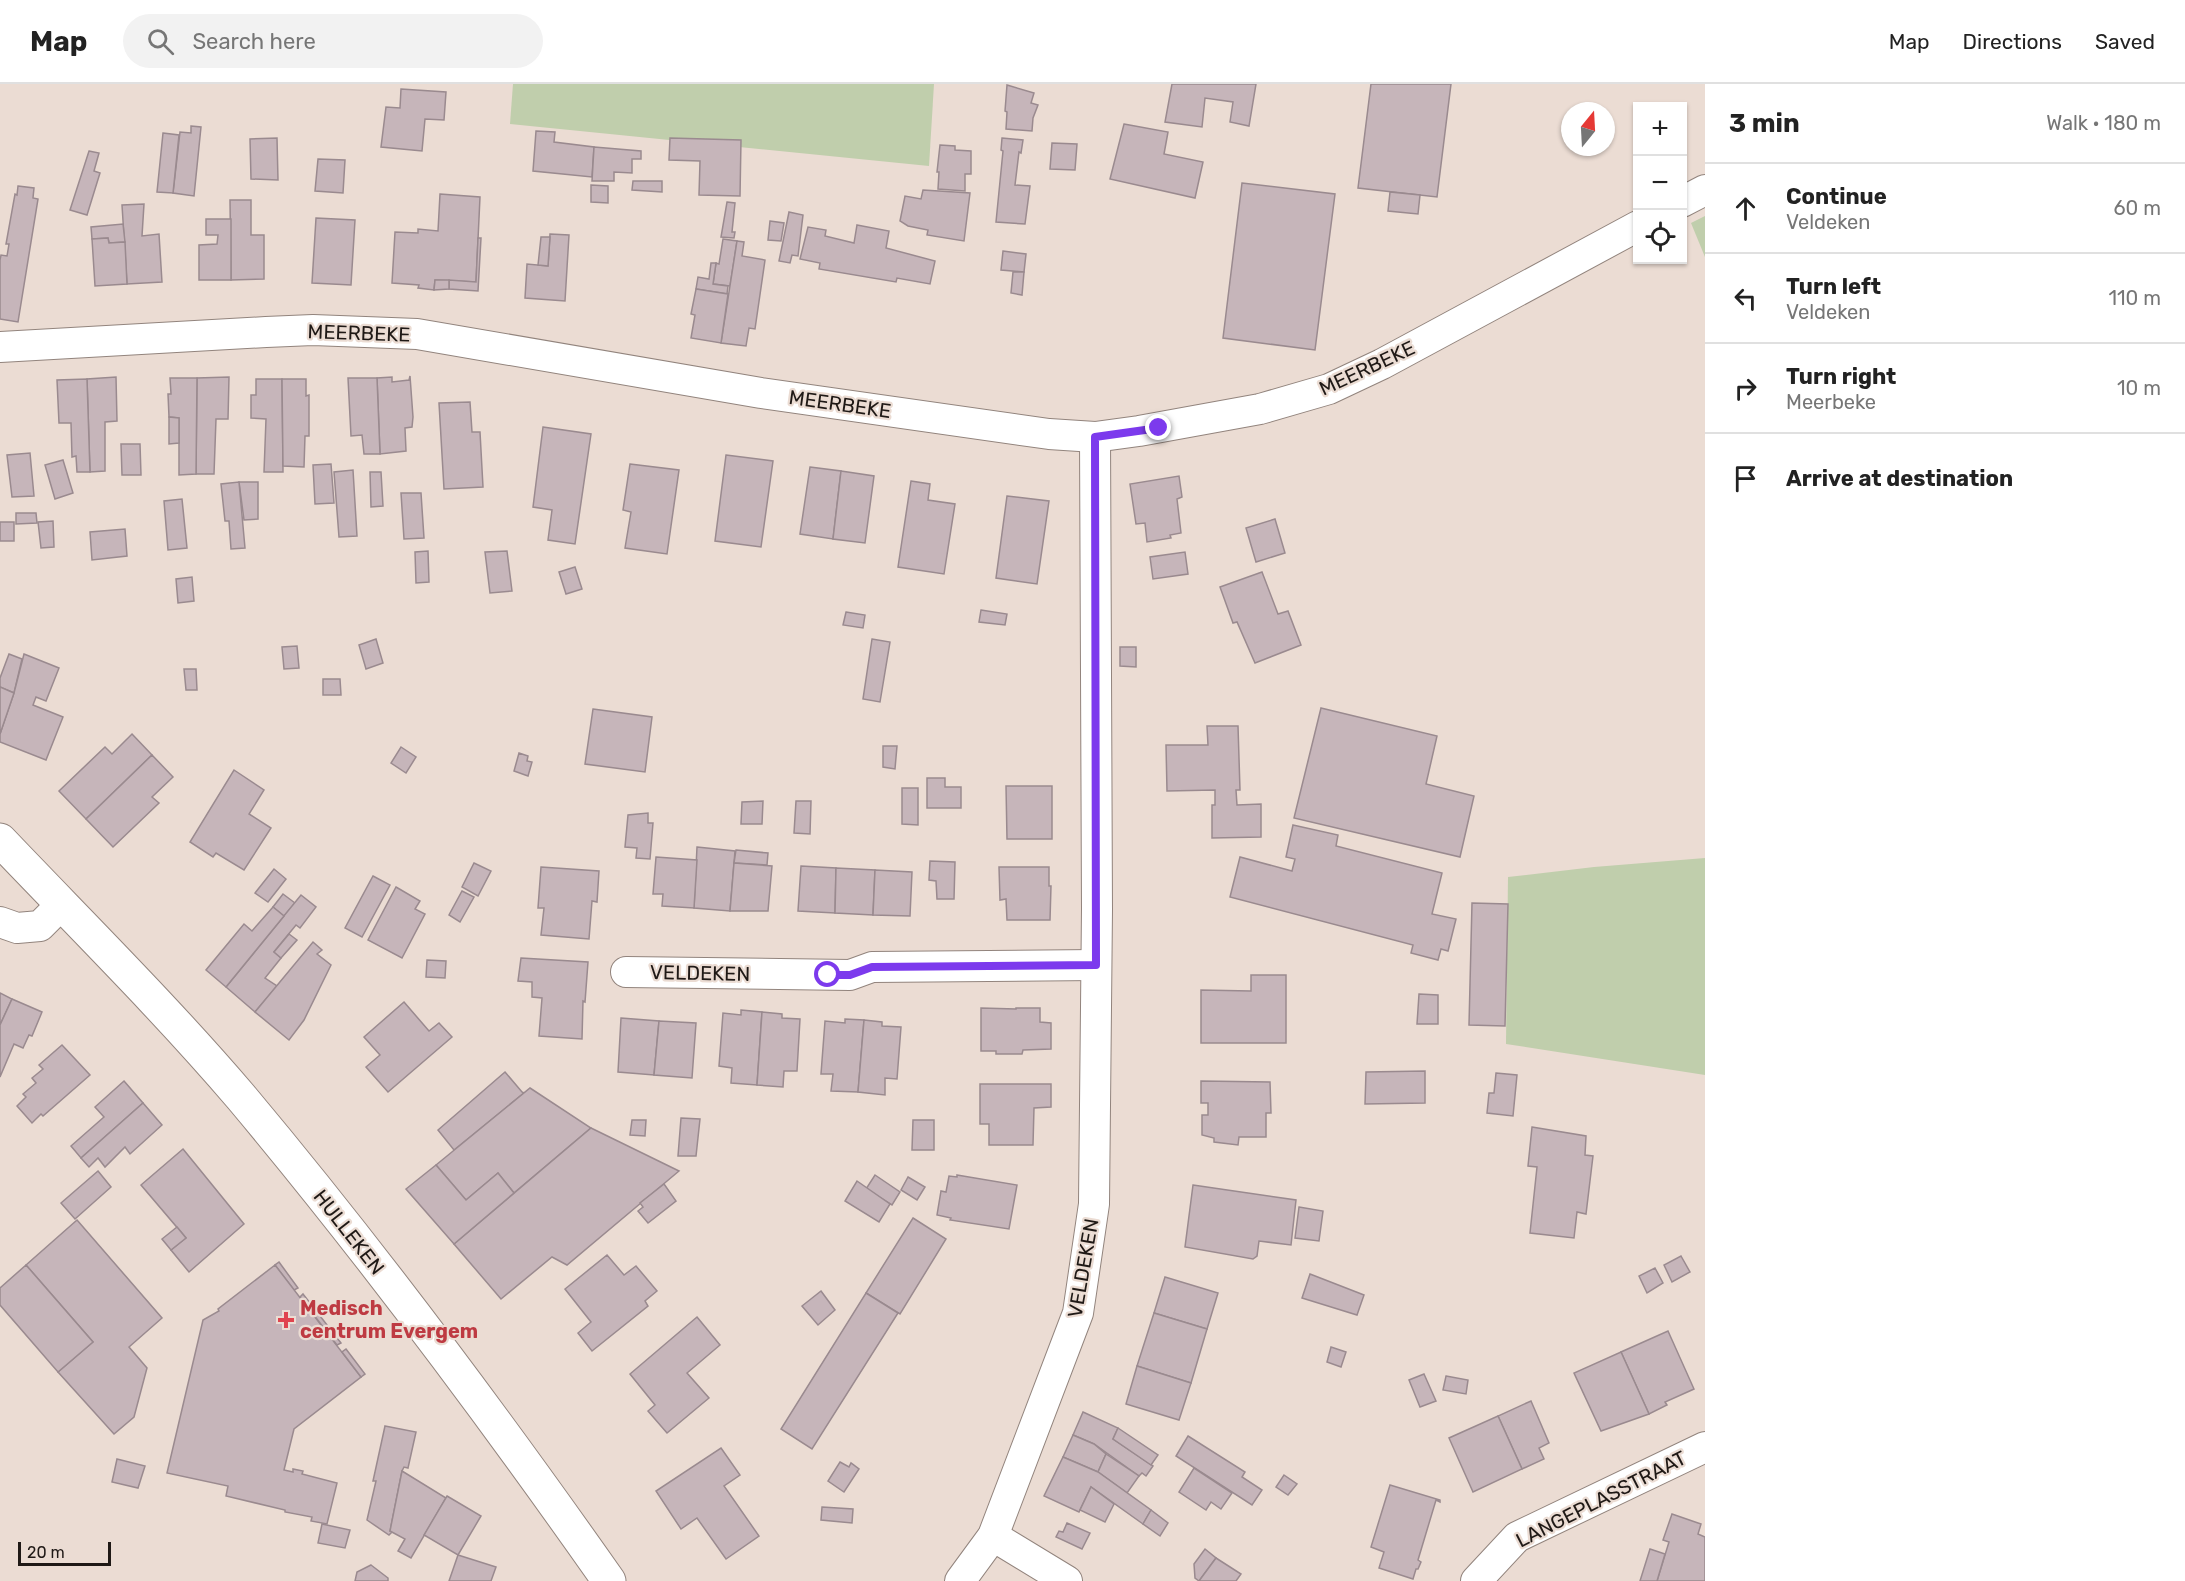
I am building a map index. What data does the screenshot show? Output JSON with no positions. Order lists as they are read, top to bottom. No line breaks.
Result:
{"streets":{"main road":["HULLEKEN"],"street":["MEERBEKE","VELDEKEN","LANGEPLASSTRAAT"]},"crossings":[["MEERBEKE","VELDEKEN"]],"places":{"health":["Medisch centrum Evergem"]},"scale_bar":"20 m","north":"top","page":{"header":"Map","search":"Search here","nav":["Map","Directions","Saved"],"heading":["3 min","Walk · 180 m"],"map_buttons":["+","−"],"list":[["Continue","Veldeken","60 m"],["Turn left","Veldeken","110 m"],["Turn right","Meerbeke","10 m"],"Arrive at destination"],"scale":"20 m"}}
